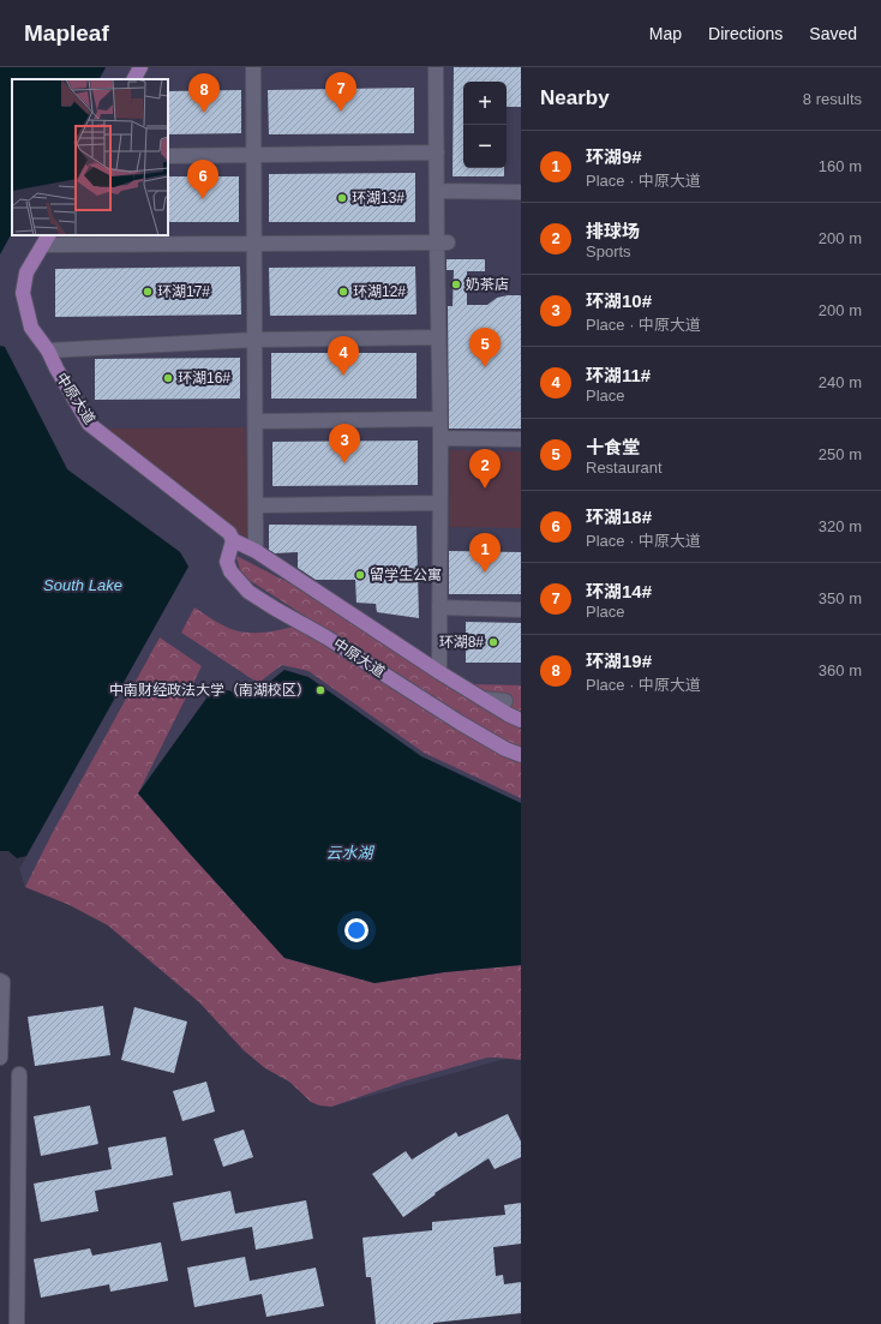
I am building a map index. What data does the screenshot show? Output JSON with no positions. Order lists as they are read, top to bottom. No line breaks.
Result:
{"streets":{"main road":["中原大道"]},"water":["South Lake","云水湖"],"places":["环湖13#","奶茶店","环湖17#","环湖12#","环湖16#","留学生公寓","环湖8#","中南财经政法大学（南湖校区）"],"page":{"header":"Mapleaf","nav":["Map","Directions","Saved"],"heading":["Nearby","8 results"],"pins":["7","8","6","5","4","3","2","1"],"map_buttons":["+","−"],"list":[{"mark":"1","name":"环湖9#","note":"Place · 中原大道","value":"160 m"},{"mark":"2","name":"排球场","note":"Sports","value":"200 m"},{"mark":"3","name":"环湖10#","note":"Place · 中原大道","value":"200 m"},{"mark":"4","name":"环湖11#","note":"Place","value":"240 m"},{"mark":"5","name":"十食堂","note":"Restaurant","value":"250 m"},{"mark":"6","name":"环湖18#","note":"Place · 中原大道","value":"320 m"},{"mark":"7","name":"环湖14#","note":"Place","value":"350 m"},{"mark":"8","name":"环湖19#","note":"Place · 中原大道","value":"360 m"}]}}
